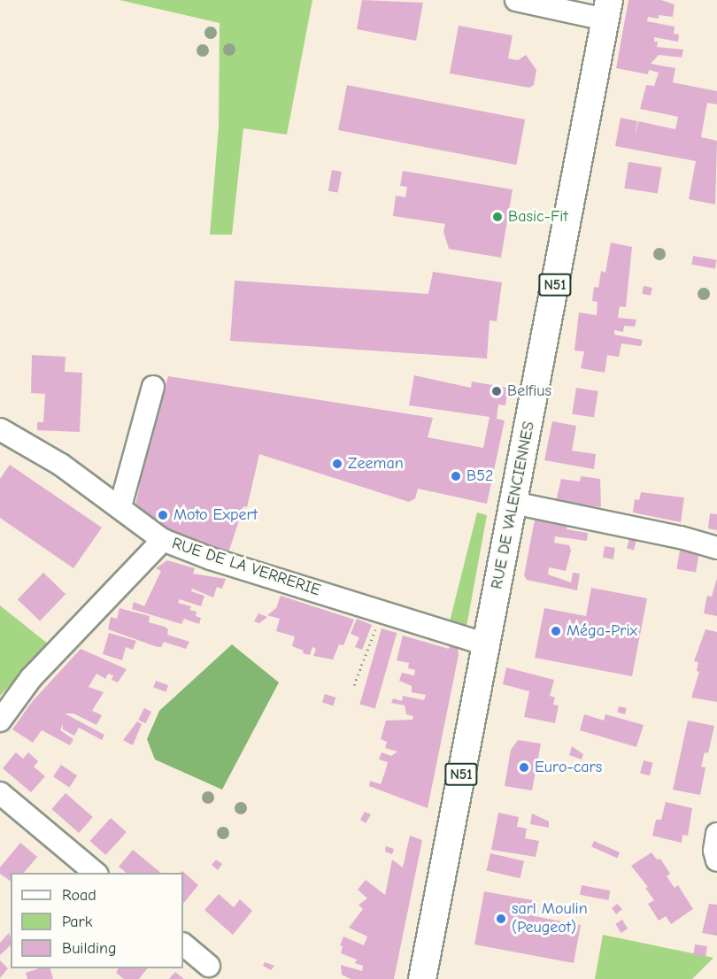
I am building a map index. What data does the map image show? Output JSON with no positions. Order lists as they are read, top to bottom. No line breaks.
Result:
{"streets":{"main road":["N51","RUE DE VALENCIENNES"],"street":["RUE DE LA VERRERIE"]},"crossings":[["RUE DE VALENCIENNES","RUE DE LA VERRERIE"]],"places":["Basic-Fit","Belfius","Zeeman","B52","Moto Expert","Méga-Prix","Euro-cars","sarl Moulin (Peugeot)"],"legend":["Road","Park","Building"]}
